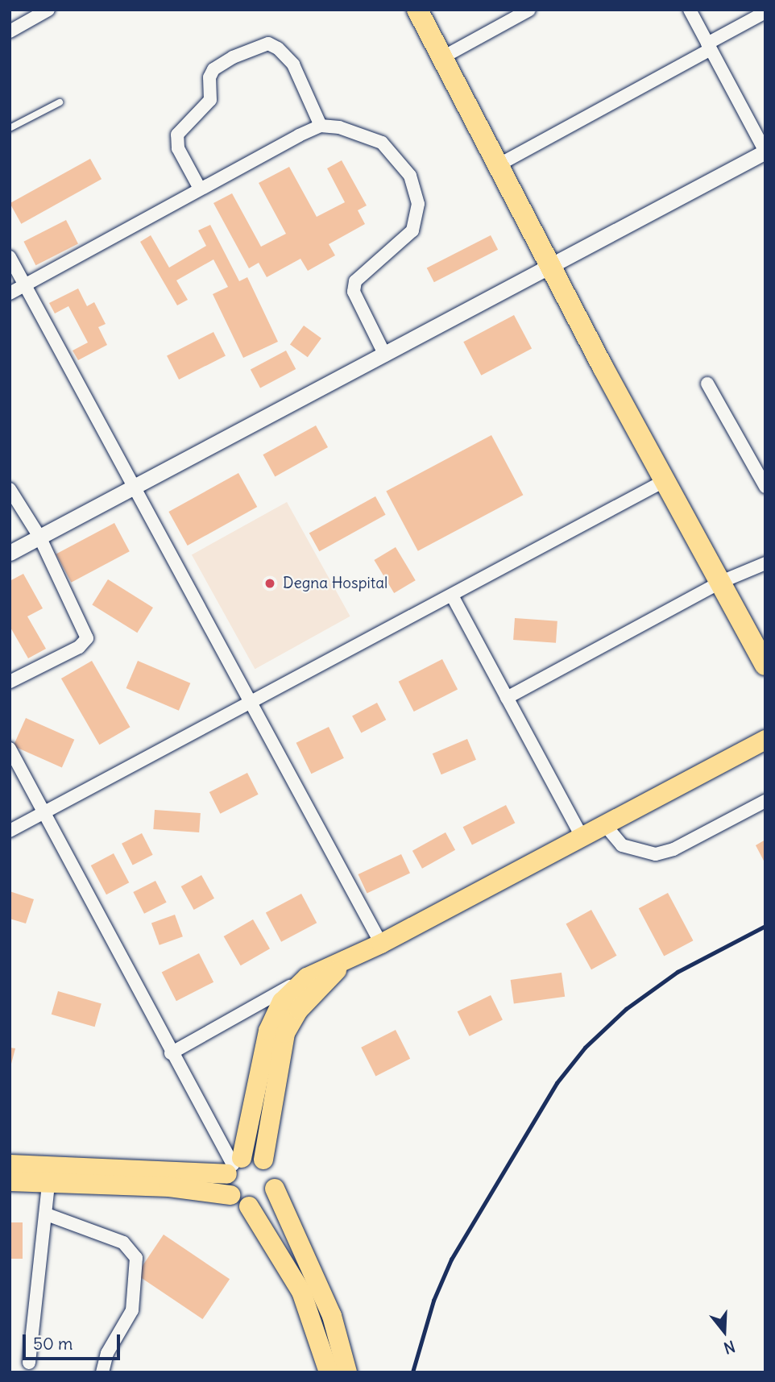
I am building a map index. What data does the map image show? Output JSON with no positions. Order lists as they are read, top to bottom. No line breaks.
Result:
{"places":["Degna Hospital"],"scale_bar":"50 m","north":"bottom"}
